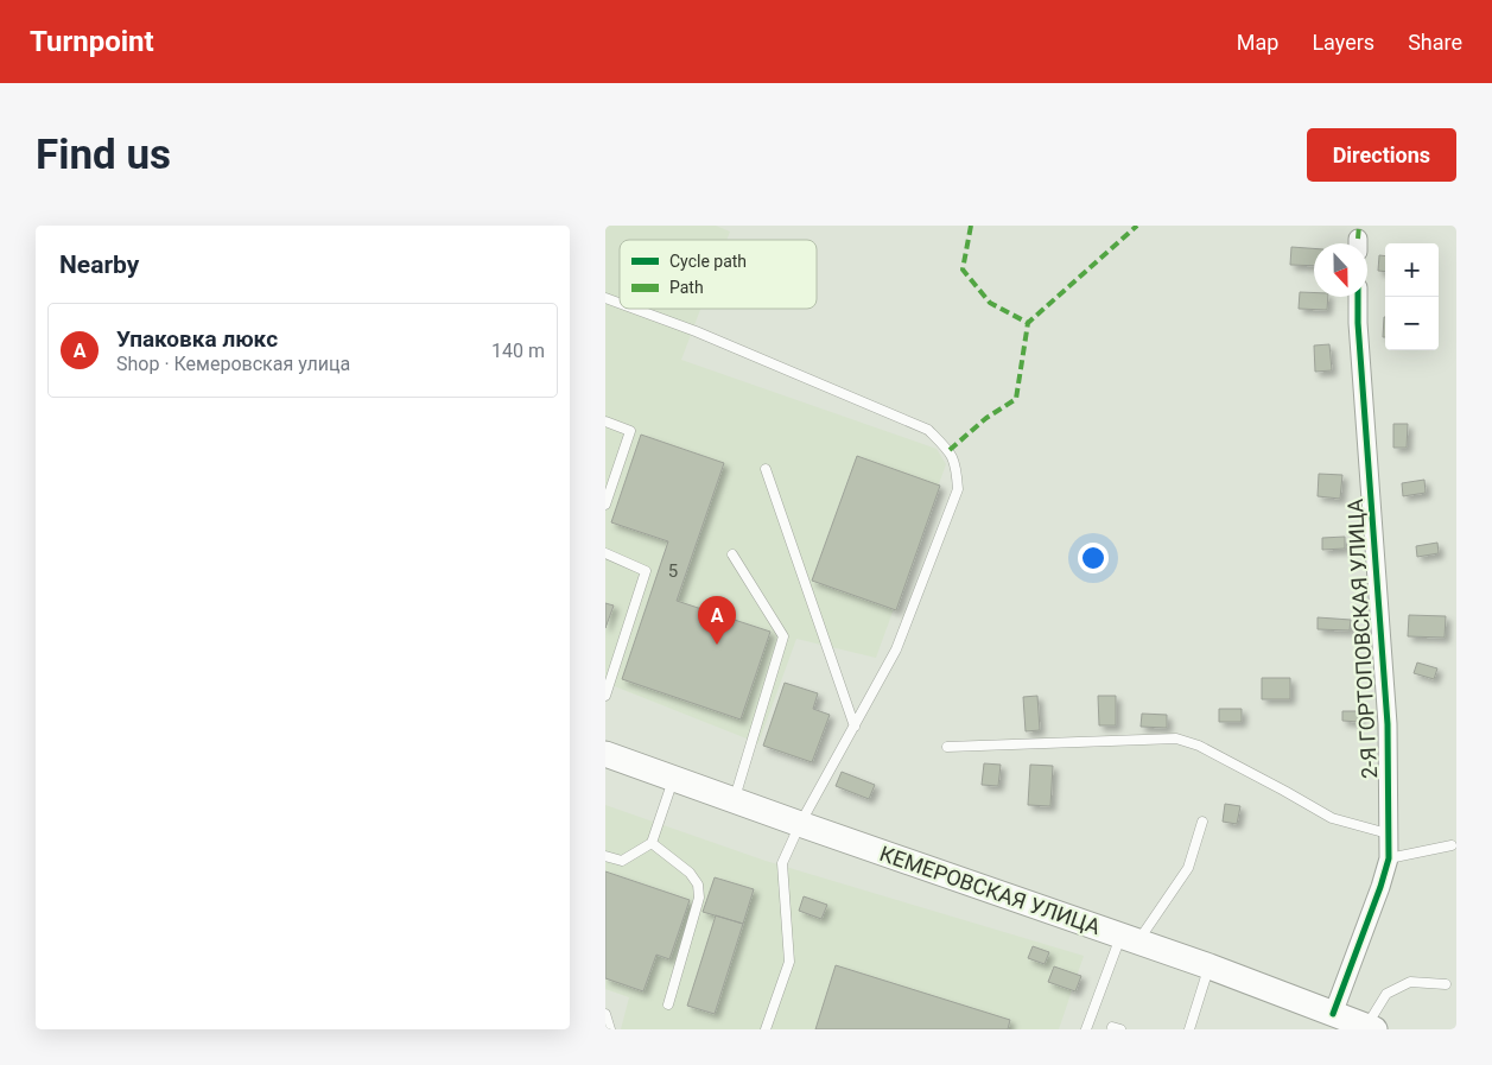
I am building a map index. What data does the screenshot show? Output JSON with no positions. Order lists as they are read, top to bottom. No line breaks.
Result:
{"streets":{"main road":["КЕМЕРОВСКАЯ УЛИЦА"],"street":["2-Я ГОРТОПОВСКАЯ УЛИЦА"]},"crossings":[["2-Я ГОРТОПОВСКАЯ УЛИЦА","КЕМЕРОВСКАЯ УЛИЦА"]],"house_numbers":["5"],"legend":["Cycle path","Path"],"north":"bottom","page":{"header":"Turnpoint","nav":["Map","Layers","Share"],"buttons":"Directions","title":"Find us","heading":"Nearby","map_buttons":["+","−"],"list":[{"mark":"A","name":"Упаковка люкс","note":"Shop · Кемеровская улица","value":"140 m"}],"pins":"A"}}
